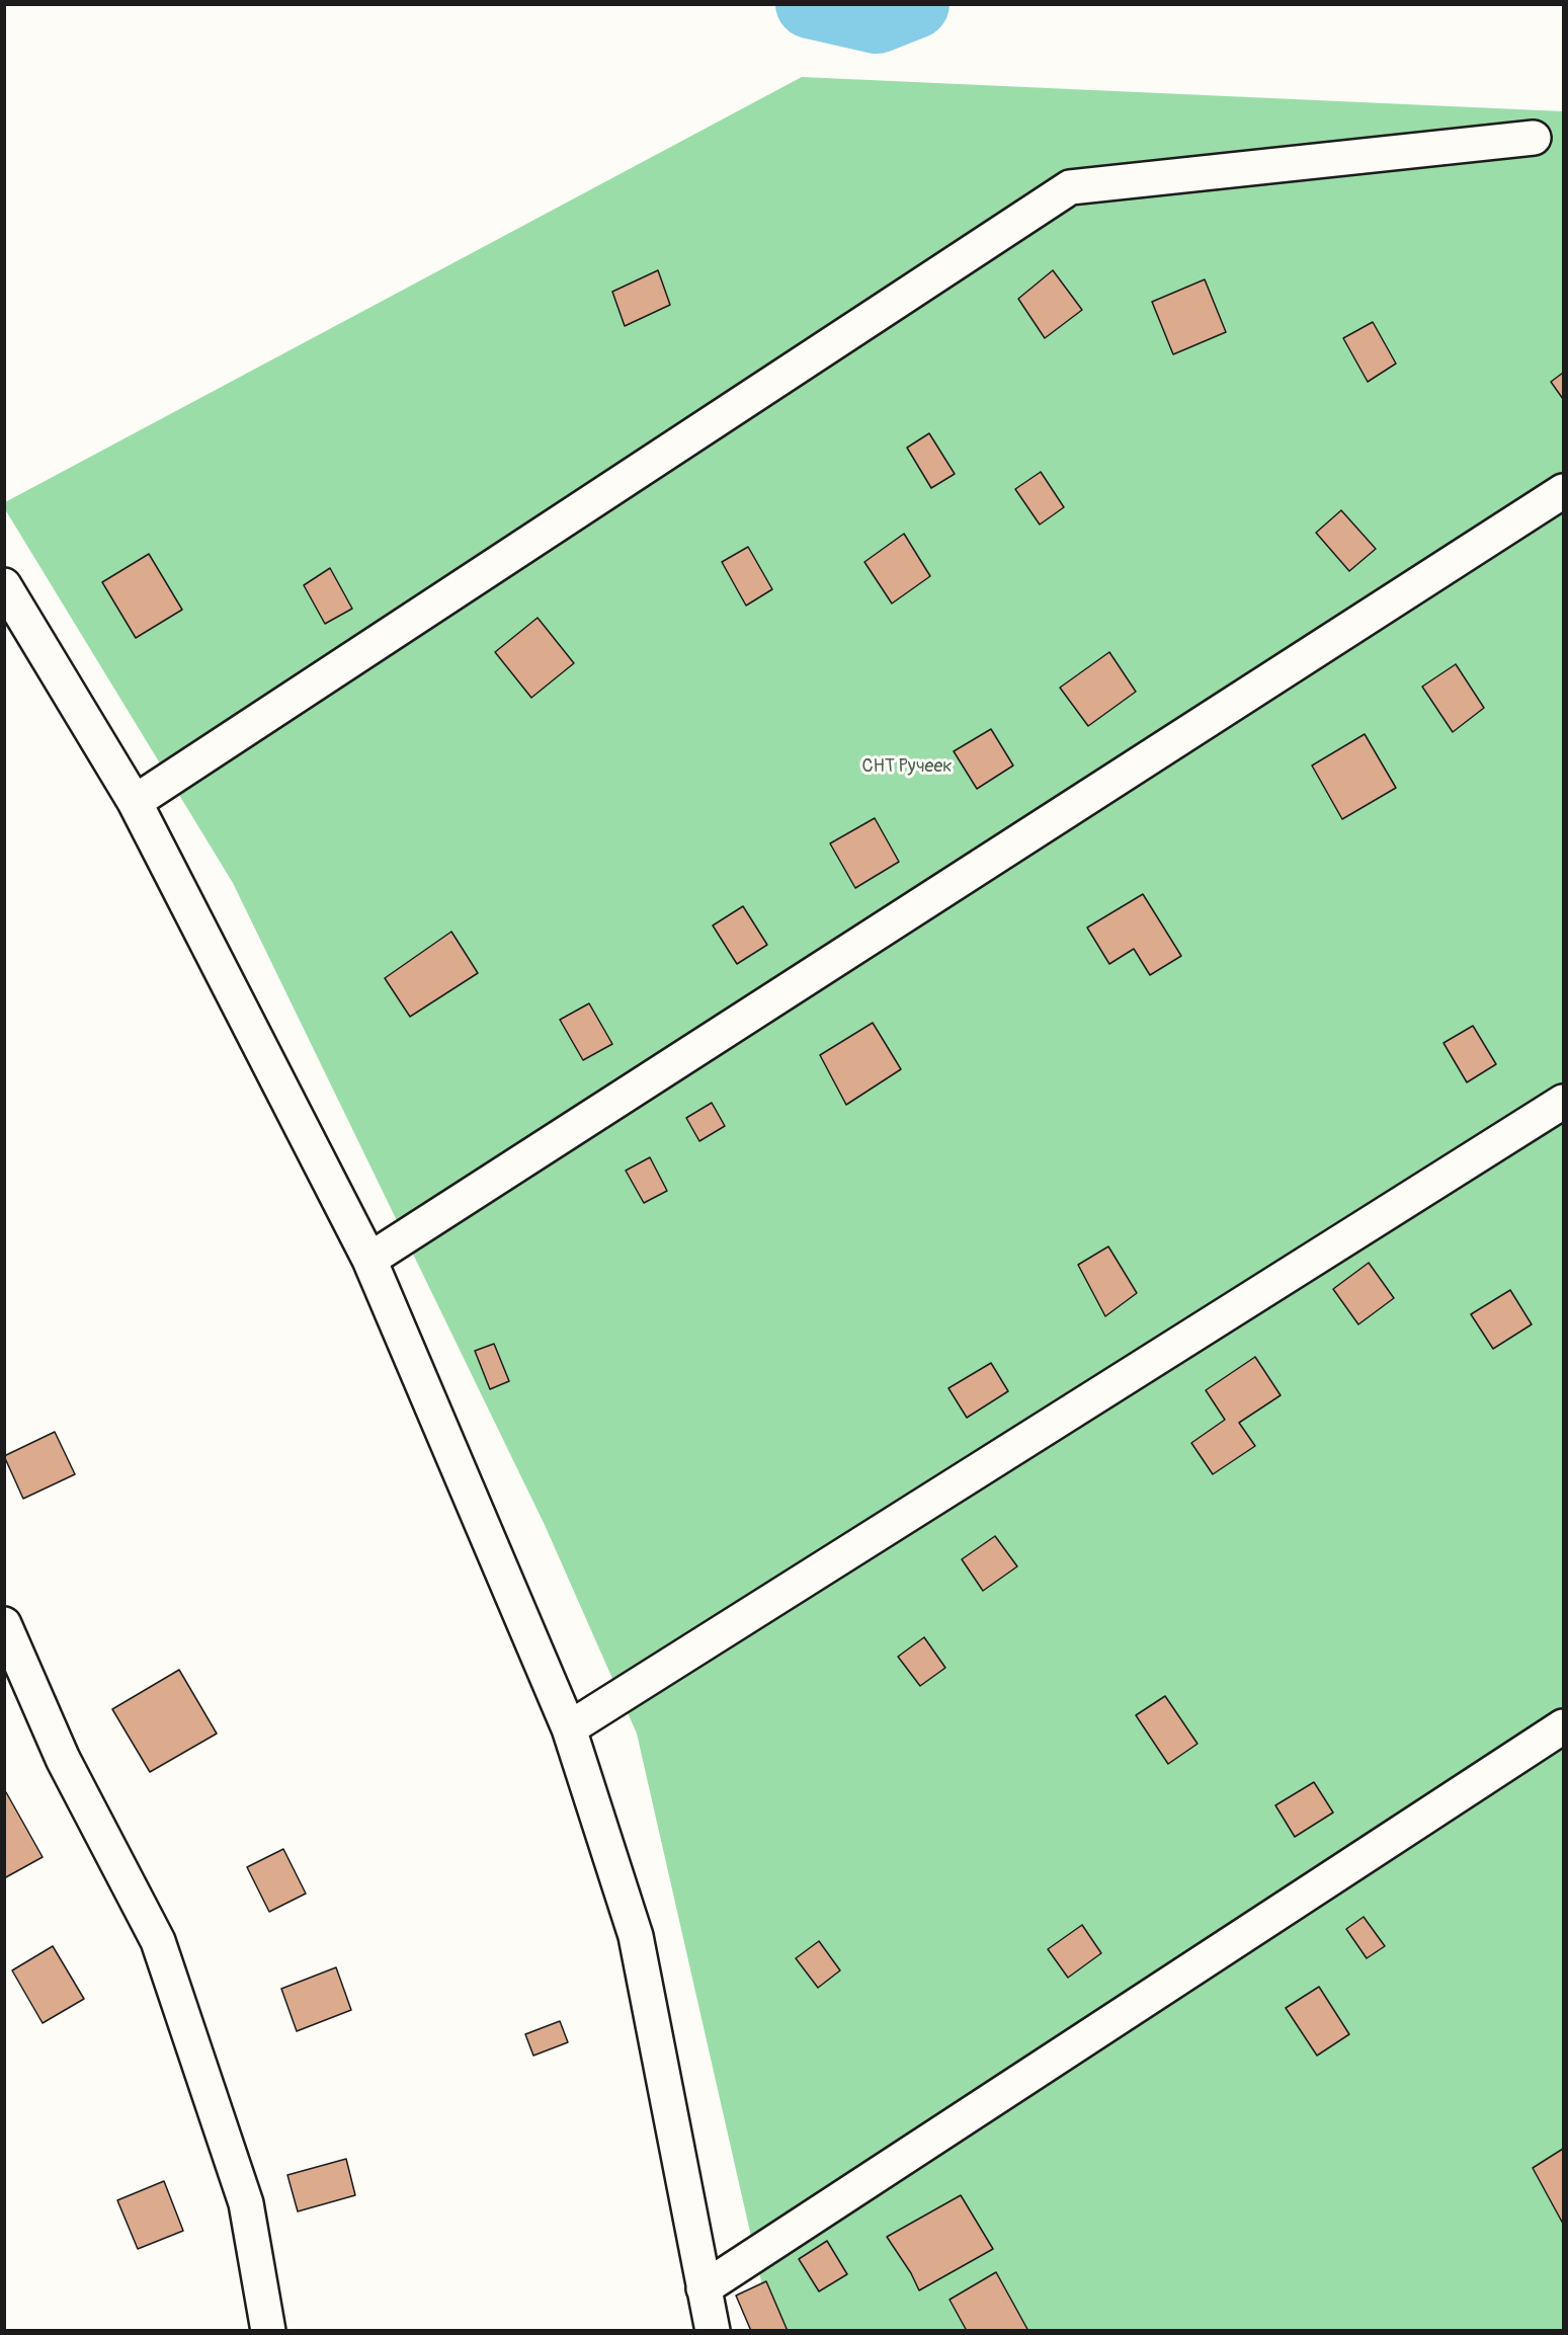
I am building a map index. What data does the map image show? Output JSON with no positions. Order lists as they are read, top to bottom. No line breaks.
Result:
{"parks":["СНТ Ручеек"]}
